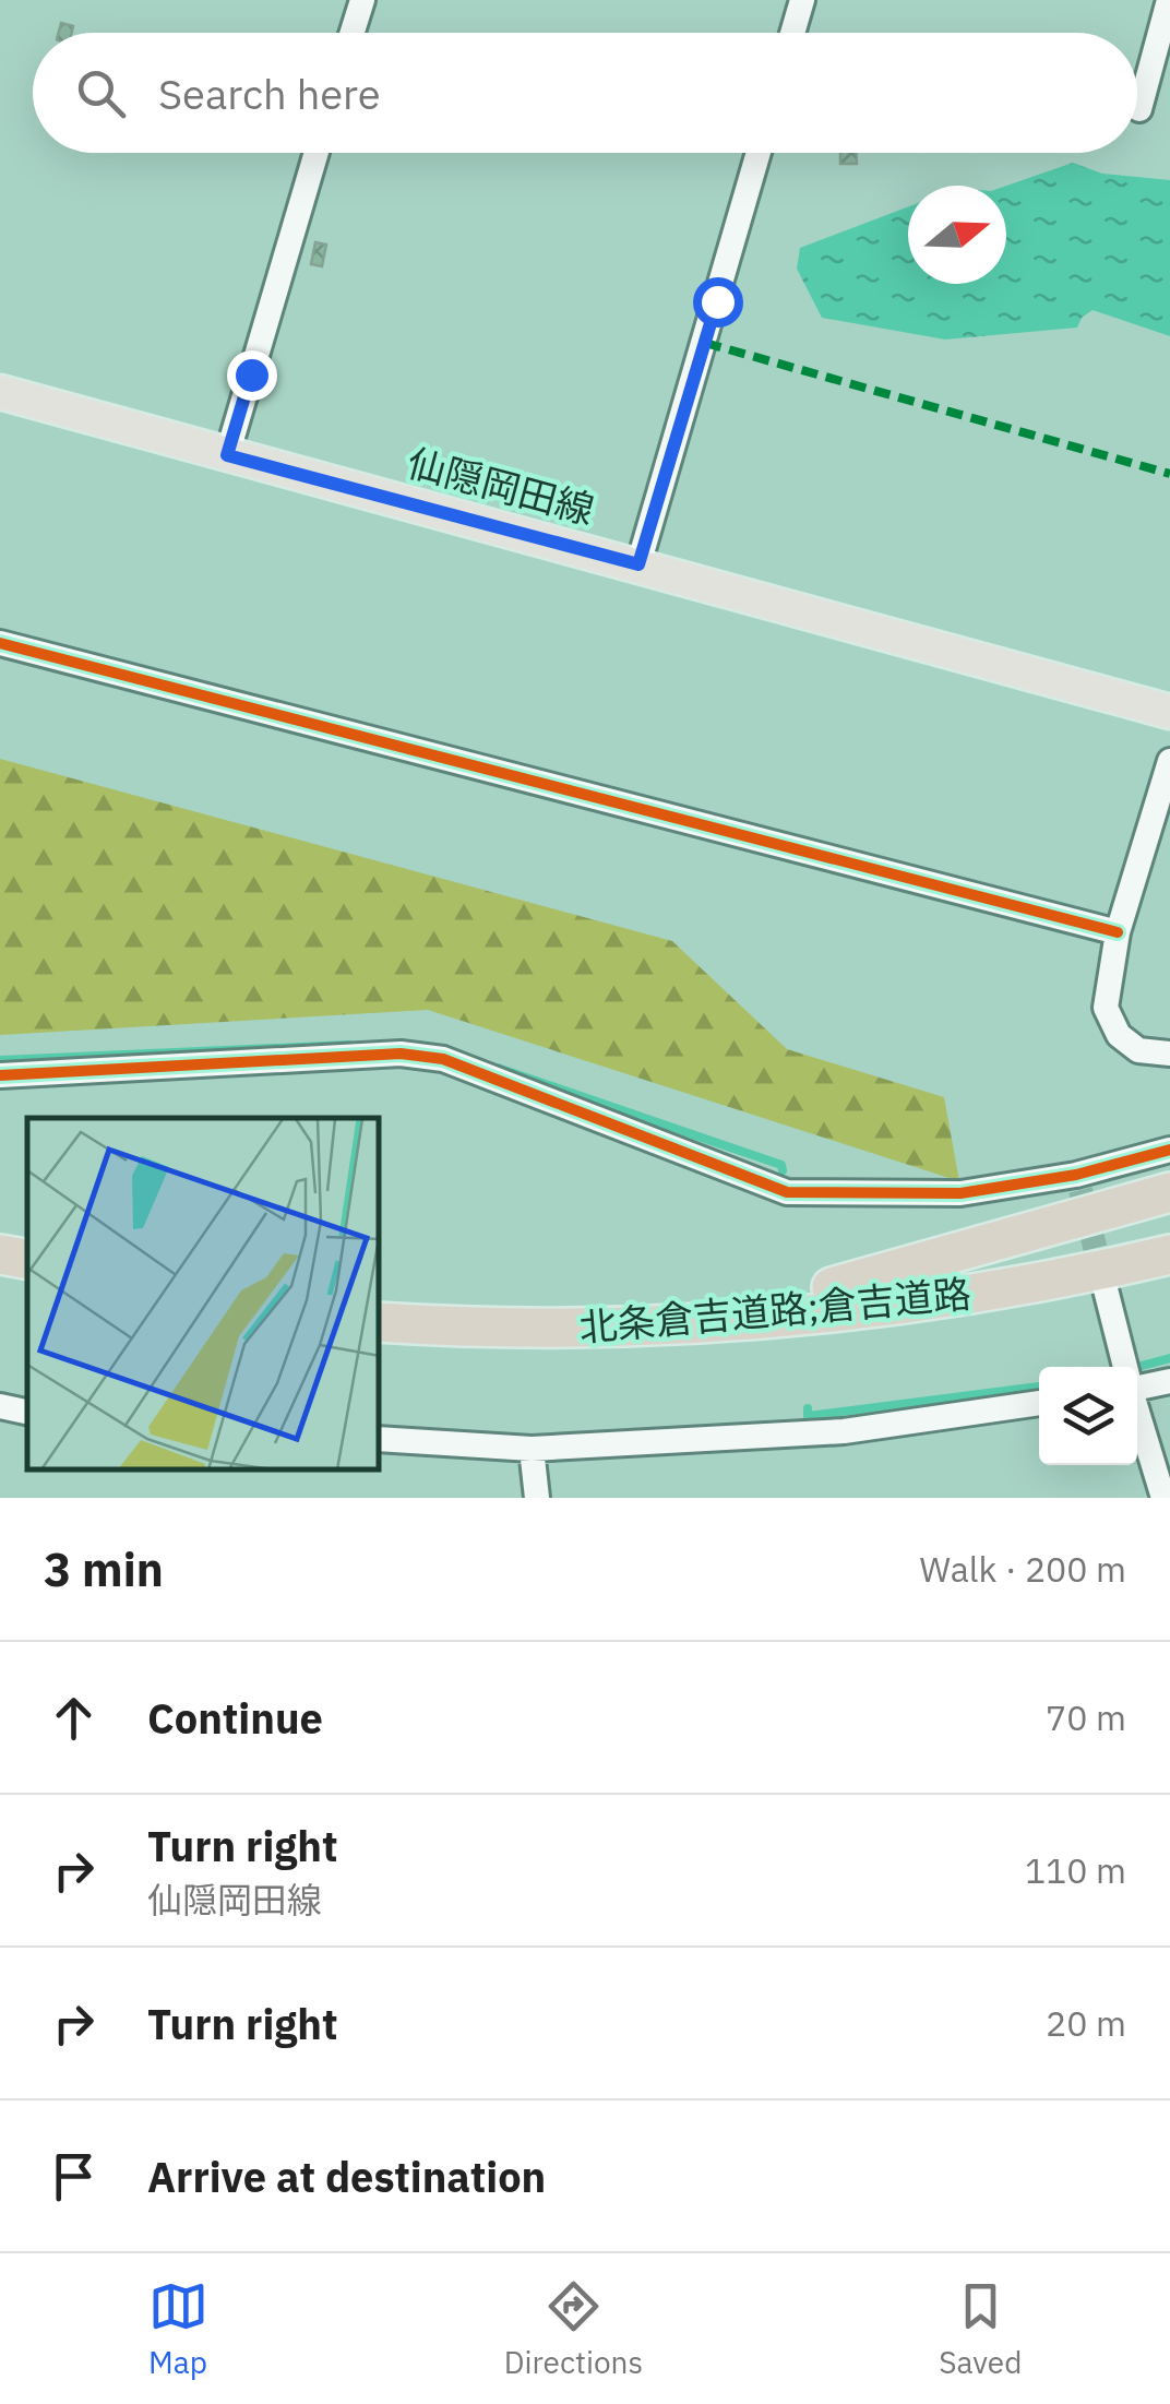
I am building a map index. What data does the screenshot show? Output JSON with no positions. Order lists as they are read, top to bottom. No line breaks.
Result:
{"streets":{"highway":["北条倉吉道路;倉吉道路"],"main road":["仙隠岡田線"]},"north":"right","page":{"search":"Search here","heading":["3 min","Walk · 200 m"],"list":[["Continue","70 m"],["Turn right","仙隠岡田線","110 m"],["Turn right","20 m"],"Arrive at destination"],"nav":["Map","Directions","Saved"]}}
